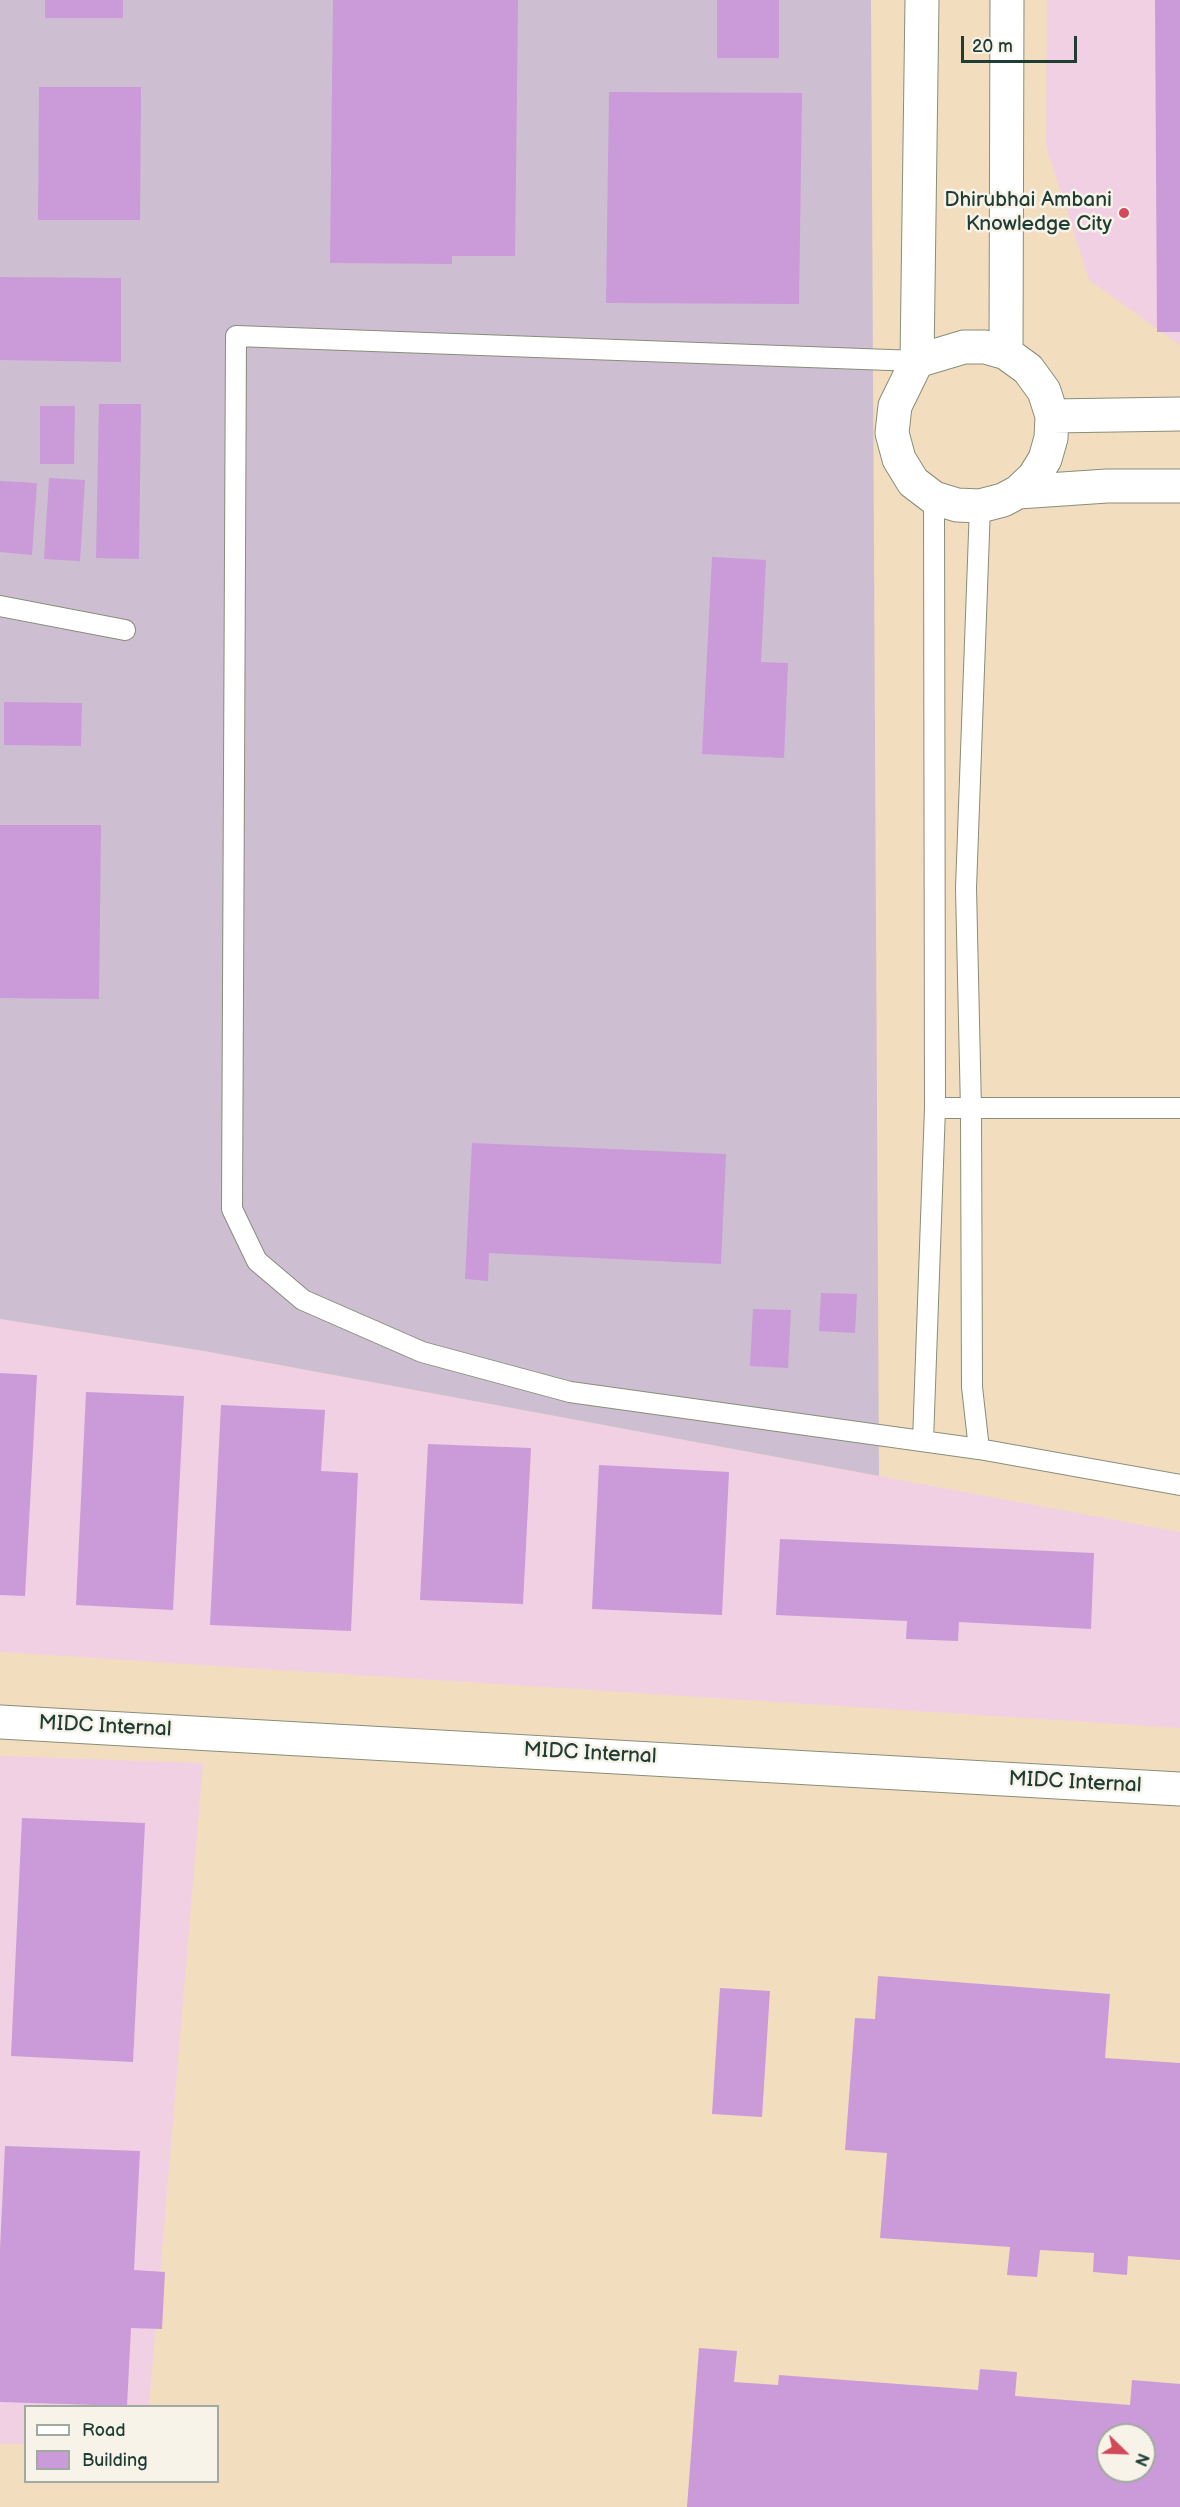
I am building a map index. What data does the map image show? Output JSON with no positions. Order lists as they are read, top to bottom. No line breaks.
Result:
{"streets":{"street":["MIDC Internal"]},"places":["Dhirubhai Ambani Knowledge City"],"legend":["Road","Building"],"scale_bar":"20 m","north":"bottom right"}
